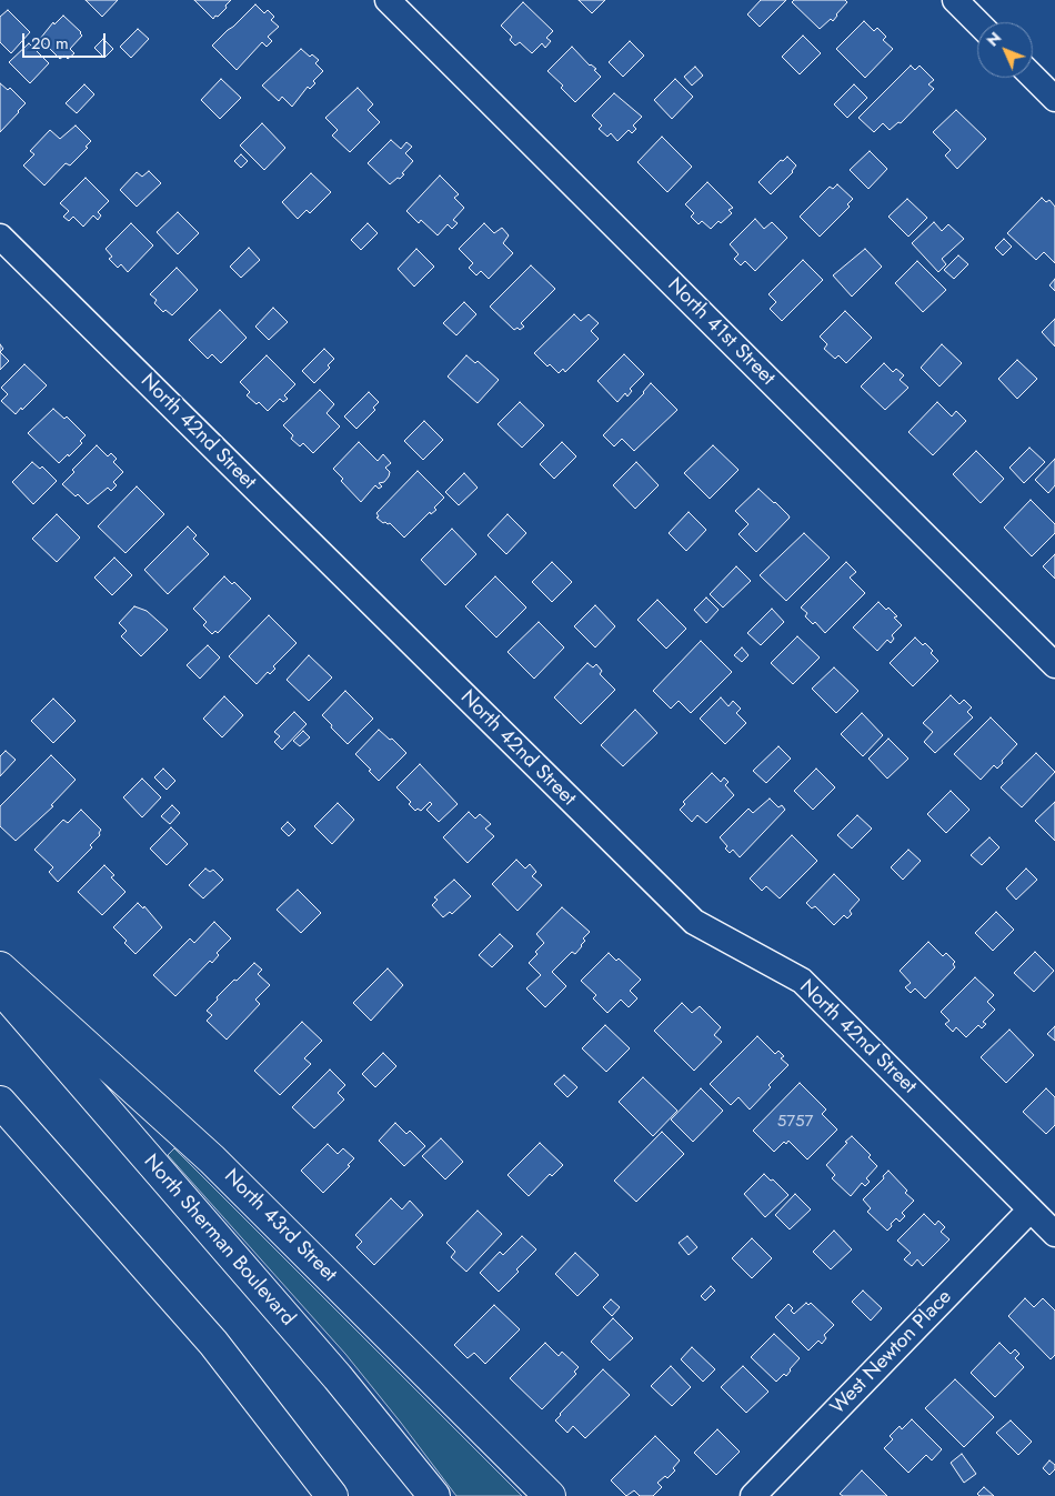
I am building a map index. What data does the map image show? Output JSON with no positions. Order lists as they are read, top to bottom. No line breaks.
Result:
{"streets":{"main road":["North 43rd Street","North Sherman Boulevard"],"street":["North 41st Street","North 42nd Street","West Newton Place"]},"crossings":[["North 42nd Street","West Newton Place"]],"house_numbers":["5757"],"scale_bar":"20 m","north":"top left"}
